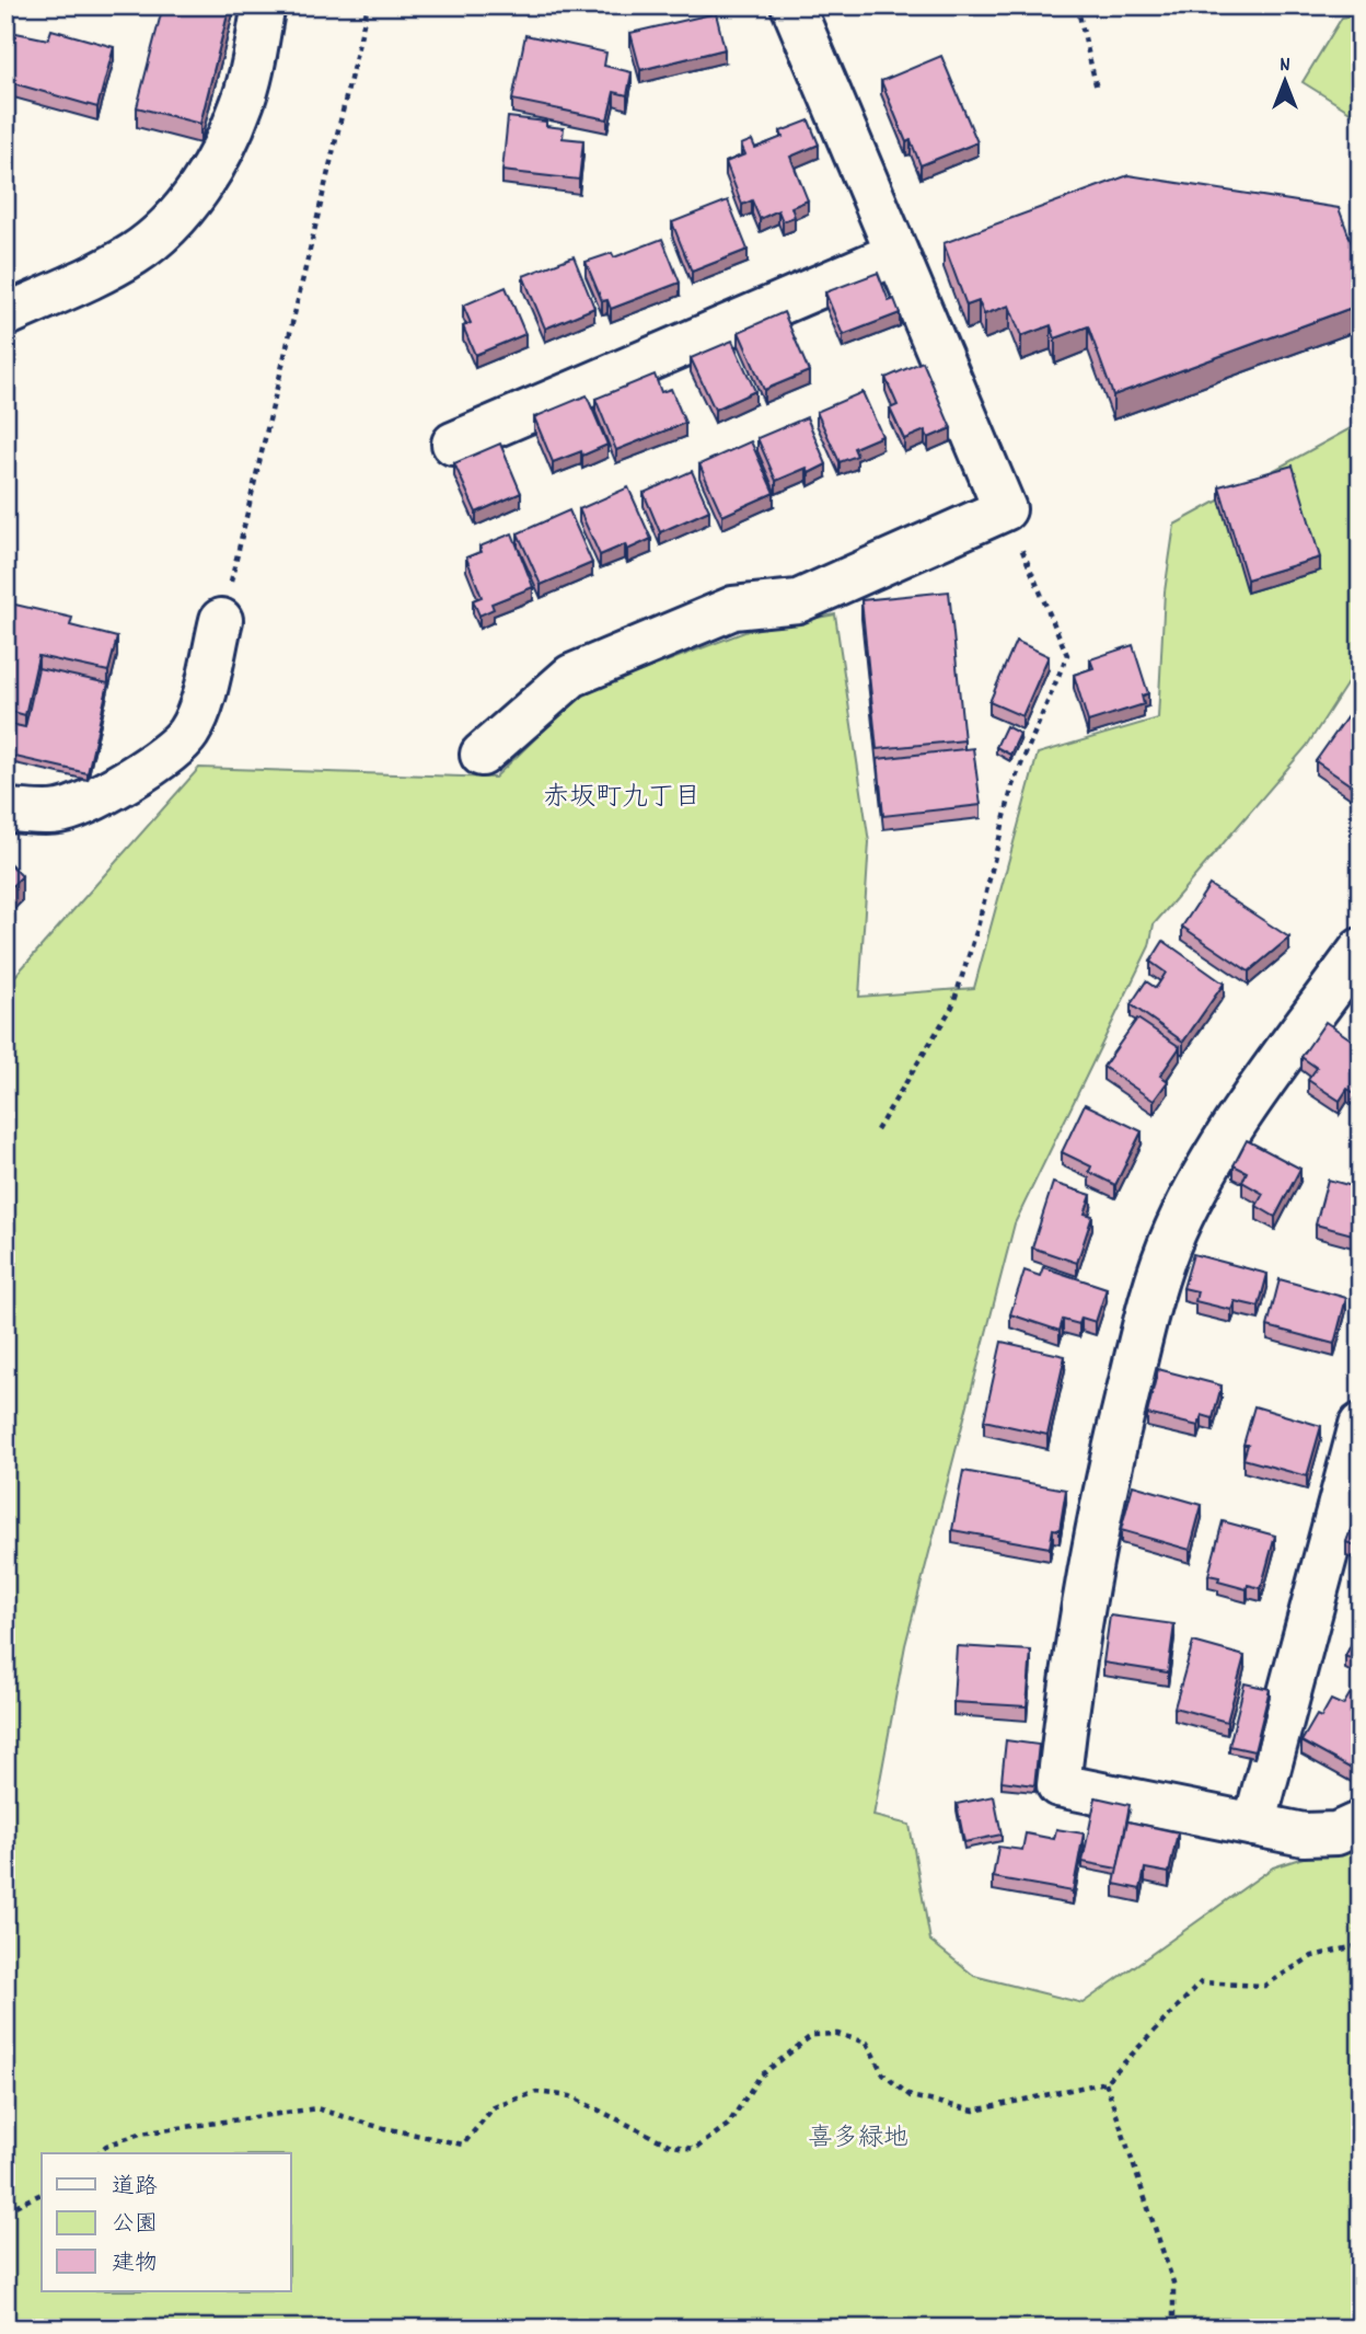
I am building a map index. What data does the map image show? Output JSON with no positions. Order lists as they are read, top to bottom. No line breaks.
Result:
{"districts":["赤坂町九丁目"],"parks":["喜多緑地"],"legend":["道路","公園","建物"],"north":"top"}
